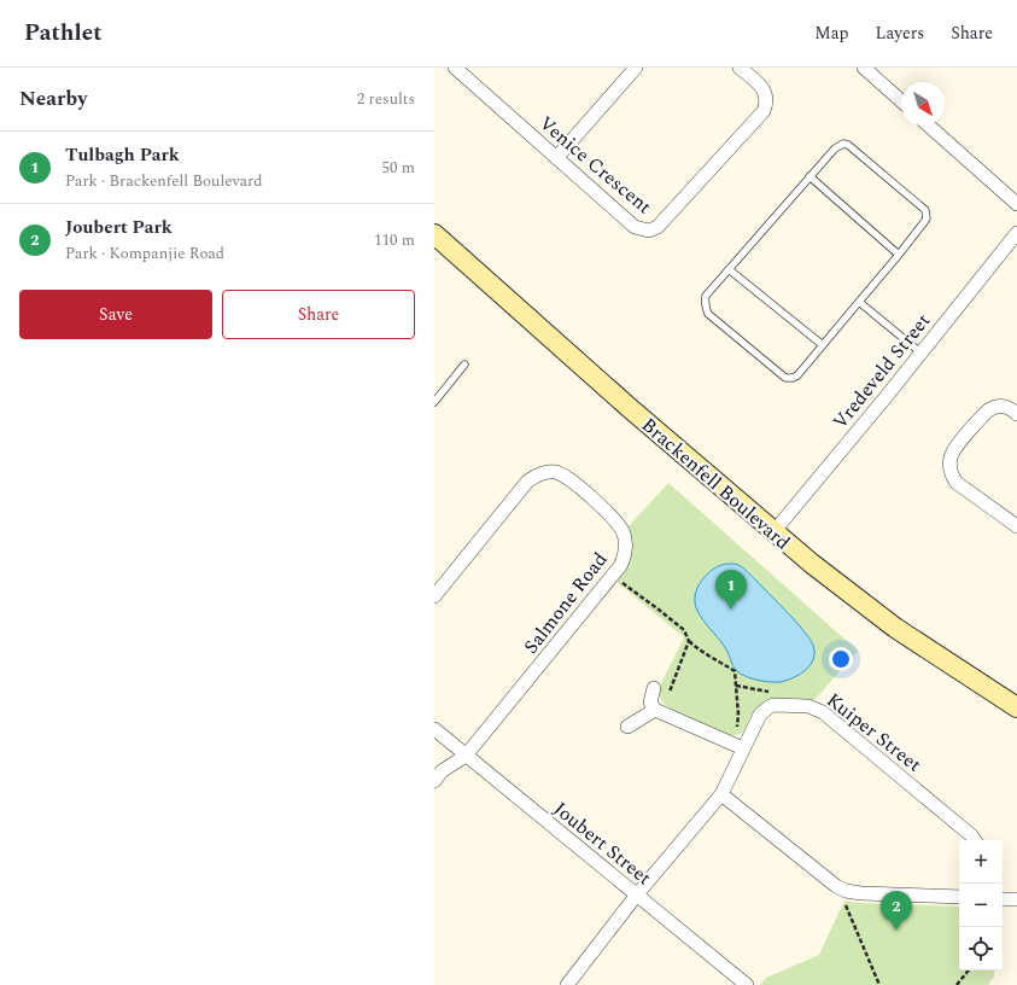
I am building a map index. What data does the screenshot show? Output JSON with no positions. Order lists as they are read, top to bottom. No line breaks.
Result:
{"streets":{"street":["Venice Crescent","Vredeveld Street","Brackenfell Boulevard","Salmone Road","Kuiper Street","Joubert Street"]},"crossings":[["Vredeveld Street","Brackenfell Boulevard"],["Salmone Road","Joubert Street"],["Kuiper Street","Joubert Street"]],"north":"bottom right","page":{"header":"Pathlet","nav":["Map","Layers","Share"],"heading":["Nearby","2 results"],"list":[{"mark":"1","name":"Tulbagh Park","note":"Park · Brackenfell Boulevard","value":"50 m"},{"mark":"2","name":"Joubert Park","note":"Park · Kompanjie Road","value":"110 m"}],"buttons":["Save","Share"],"pins":["1","2"],"map_buttons":["+","−"]}}
